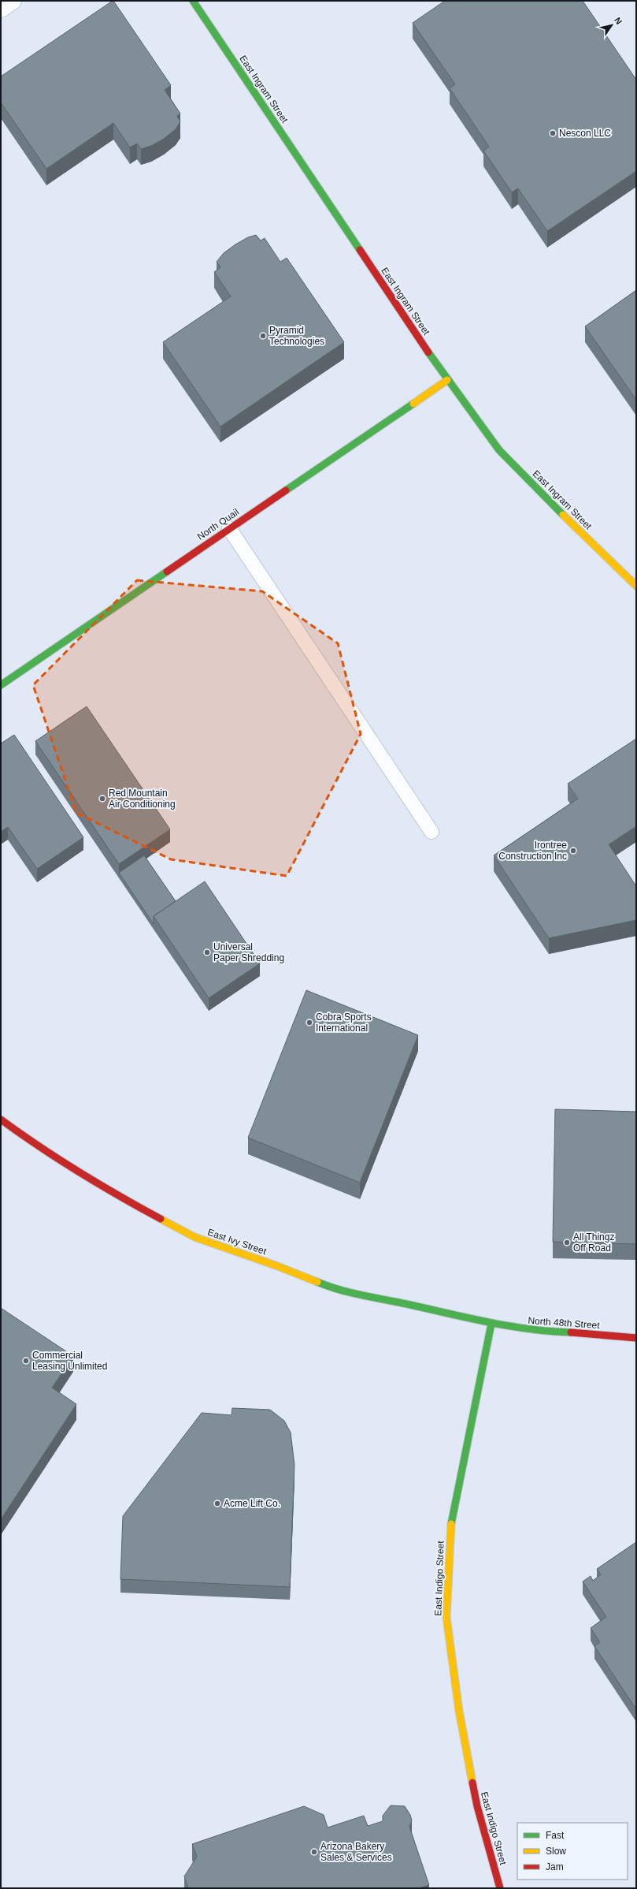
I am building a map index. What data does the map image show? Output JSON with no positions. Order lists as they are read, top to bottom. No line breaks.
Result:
{"streets":{"street":["East Ingram Street","North Quail","East Ivy Street","North 48th Street","East Indigo Street"]},"crossings":[["East Ingram Street","North Quail"],["East Ivy Street","North 48th Street"],["East Ivy Street","East Indigo Street"],["North 48th Street","East Indigo Street"]],"places":["Nescon LLC","Pyramid Technologies","Red Mountain Air Conditioning","Irontree Construction Inc","Universal Paper Shredding","Cobra Sports International","All Thingz Off Road","Commercial Leasing Unlimited","Acme Lift Co.","Arizona Bakery Sales & Services"],"legend":["Fast","Slow","Jam"],"north":"top right"}
